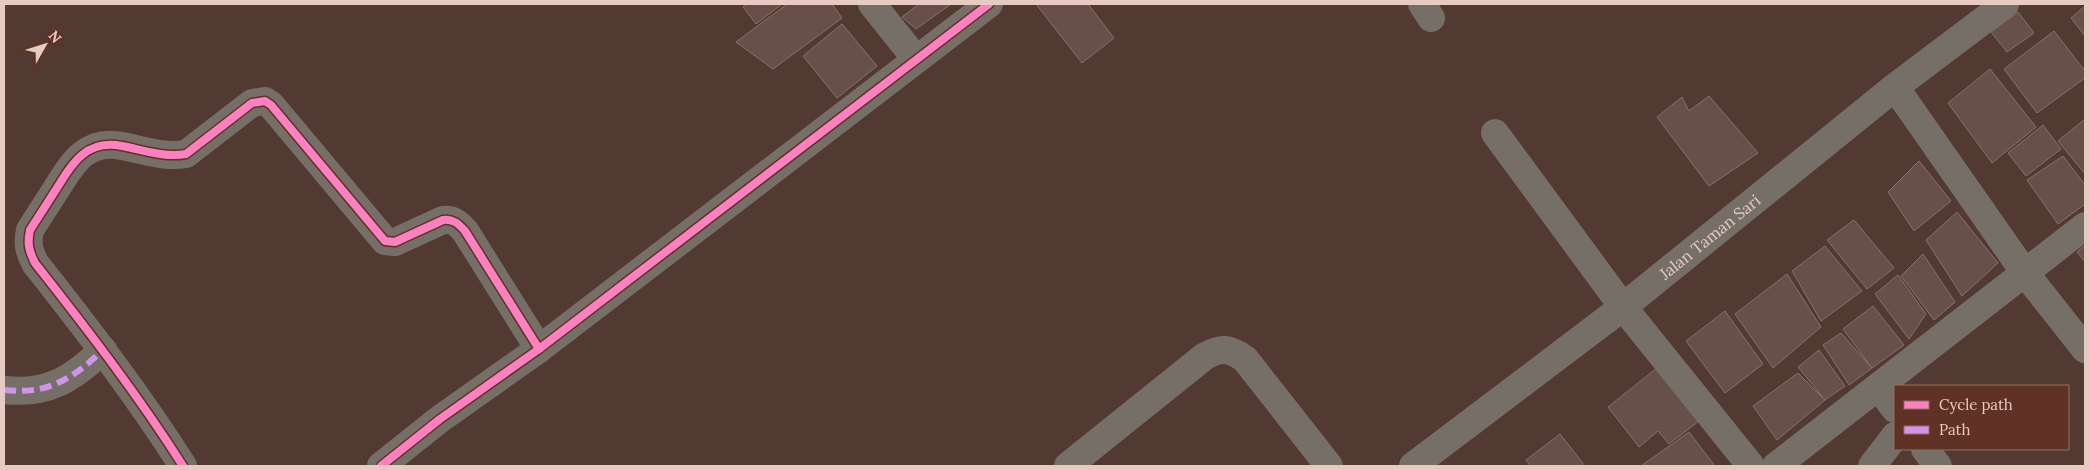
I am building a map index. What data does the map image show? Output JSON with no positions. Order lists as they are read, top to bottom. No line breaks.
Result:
{"streets":{"street":["Jalan Taman Sari"]},"legend":["Cycle path","Path"],"north":"top right"}
